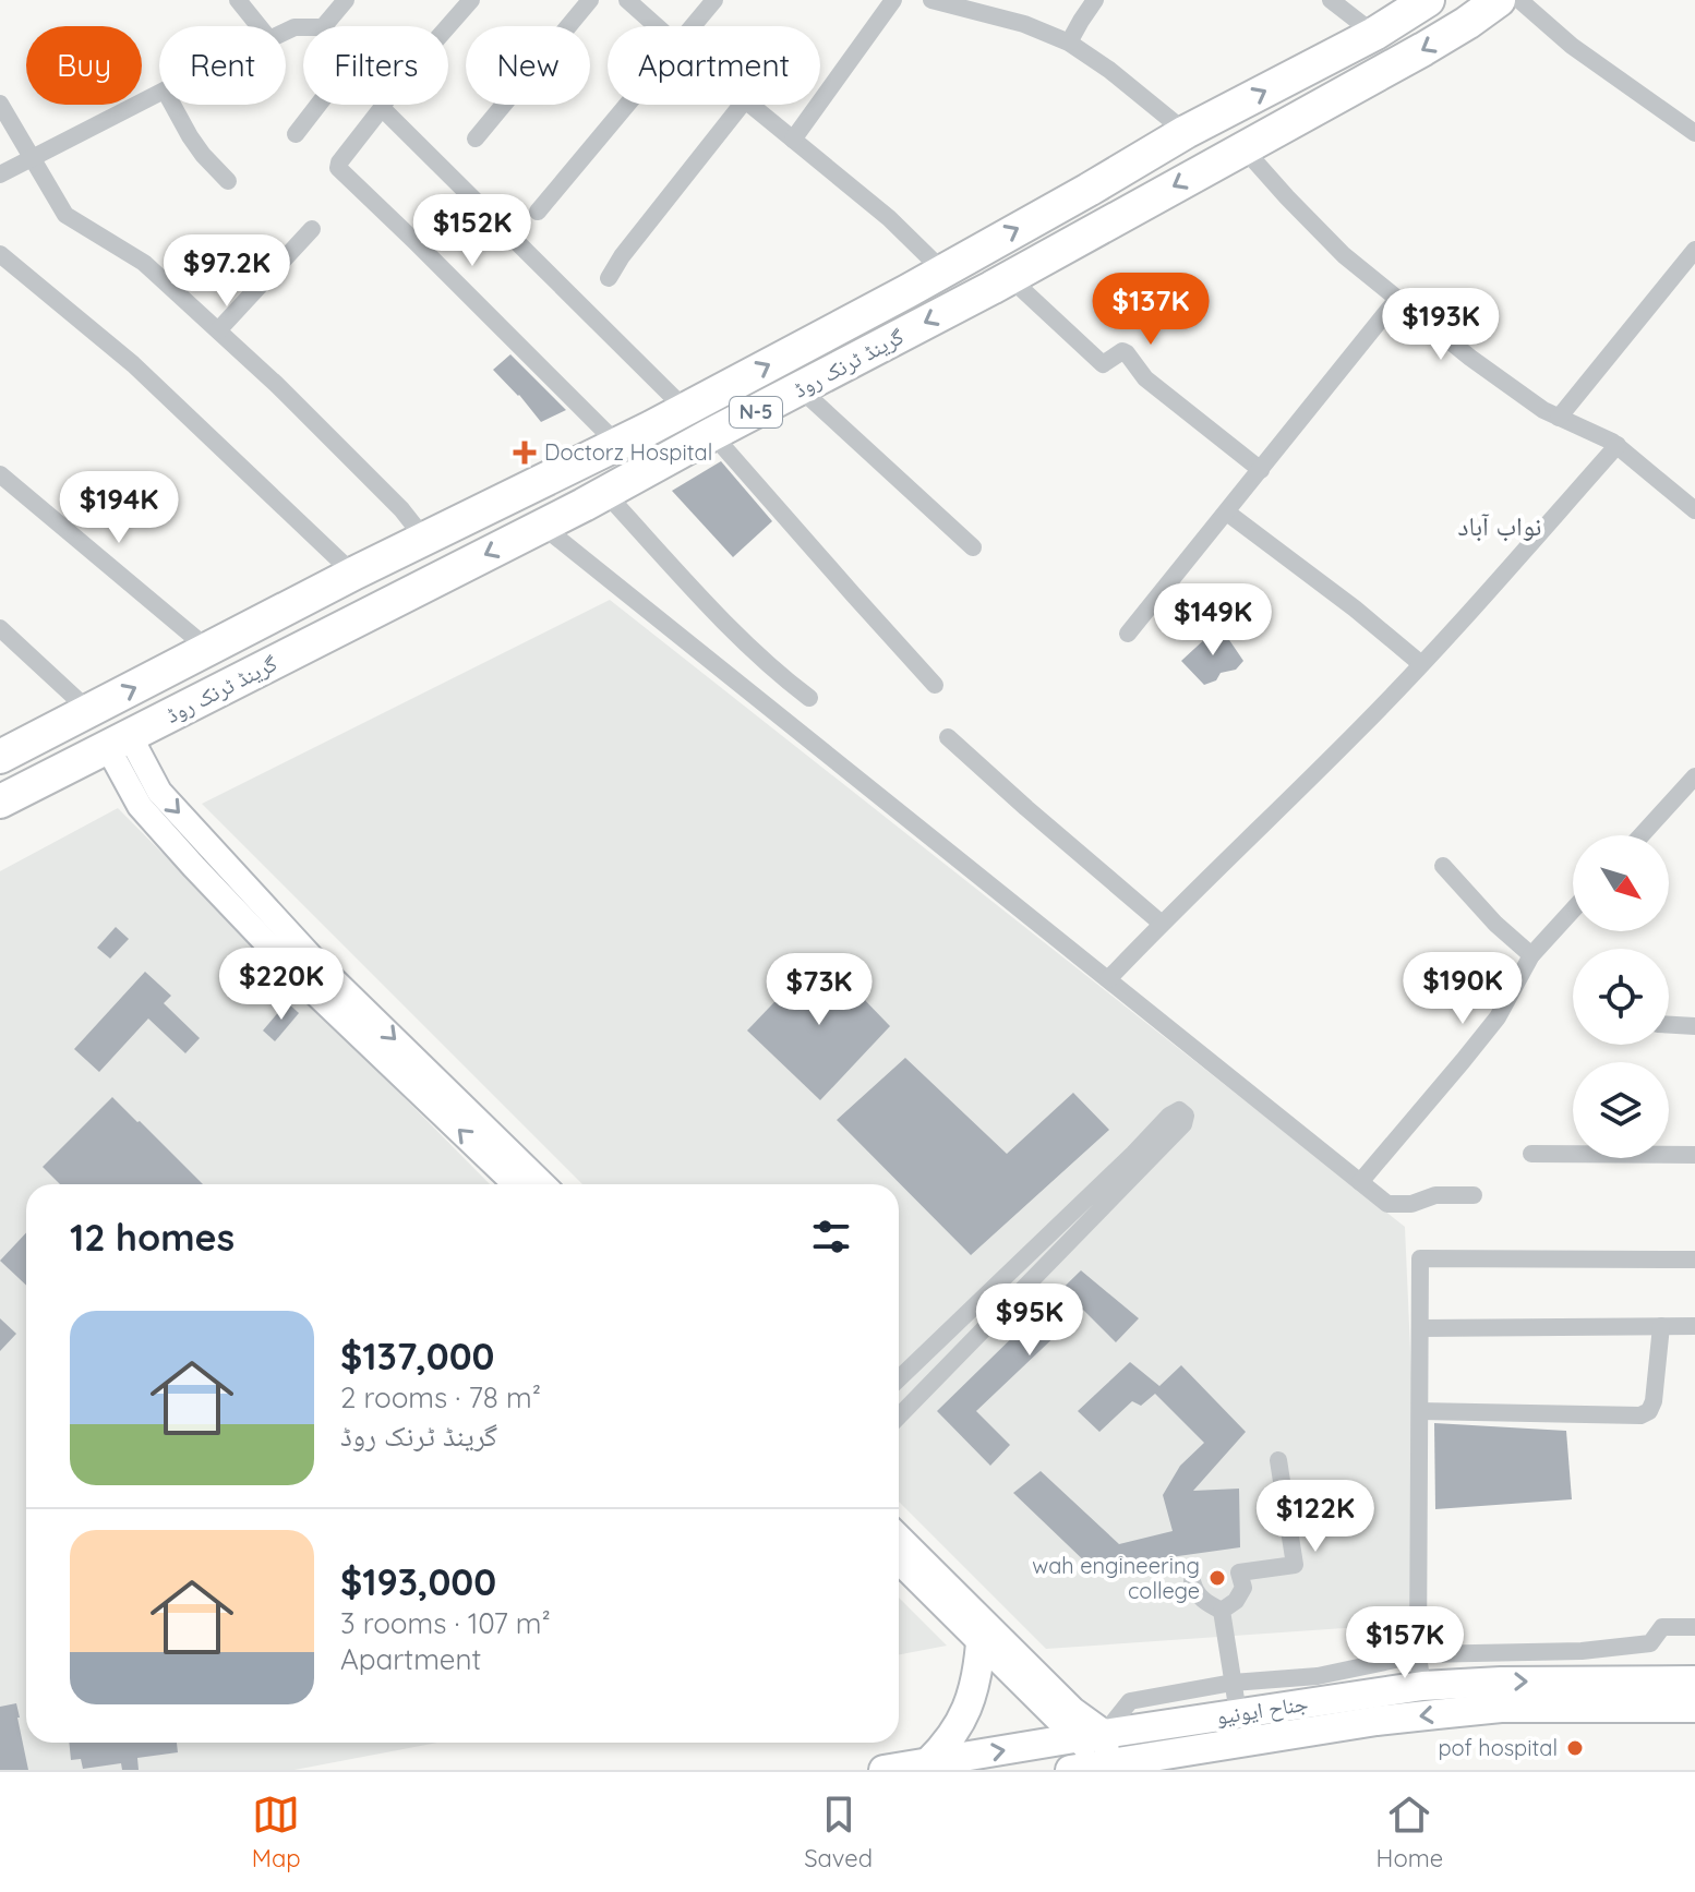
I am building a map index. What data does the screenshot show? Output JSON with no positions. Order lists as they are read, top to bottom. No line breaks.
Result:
{"streets":{"highway":["گرینڈ ٹرنک روڈ","N-5"],"main road":["جناح ایونیو"]},"districts":["نواب آباد"],"places":{"health":["Doctorz Hospital"],"other":["wah engineering college","pof hospital"]},"north":"bottom right","page":{"chip":["Buy","Rent","Filters","New","Apartment"],"price":["$152K","$97.2K","$137K","$193K","$194K","$149K","$220K","$190K","$73K","$95K","$122K","$157K"],"heading":"12 homes","list":[{"name":"$137,000","note":"2 rooms · 78 m² · گرینڈ ٹرنک روڈ"},{"name":"$193,000","note":"3 rooms · 107 m² · Apartment"}],"tabs":["Map","Saved","Home"]}}
